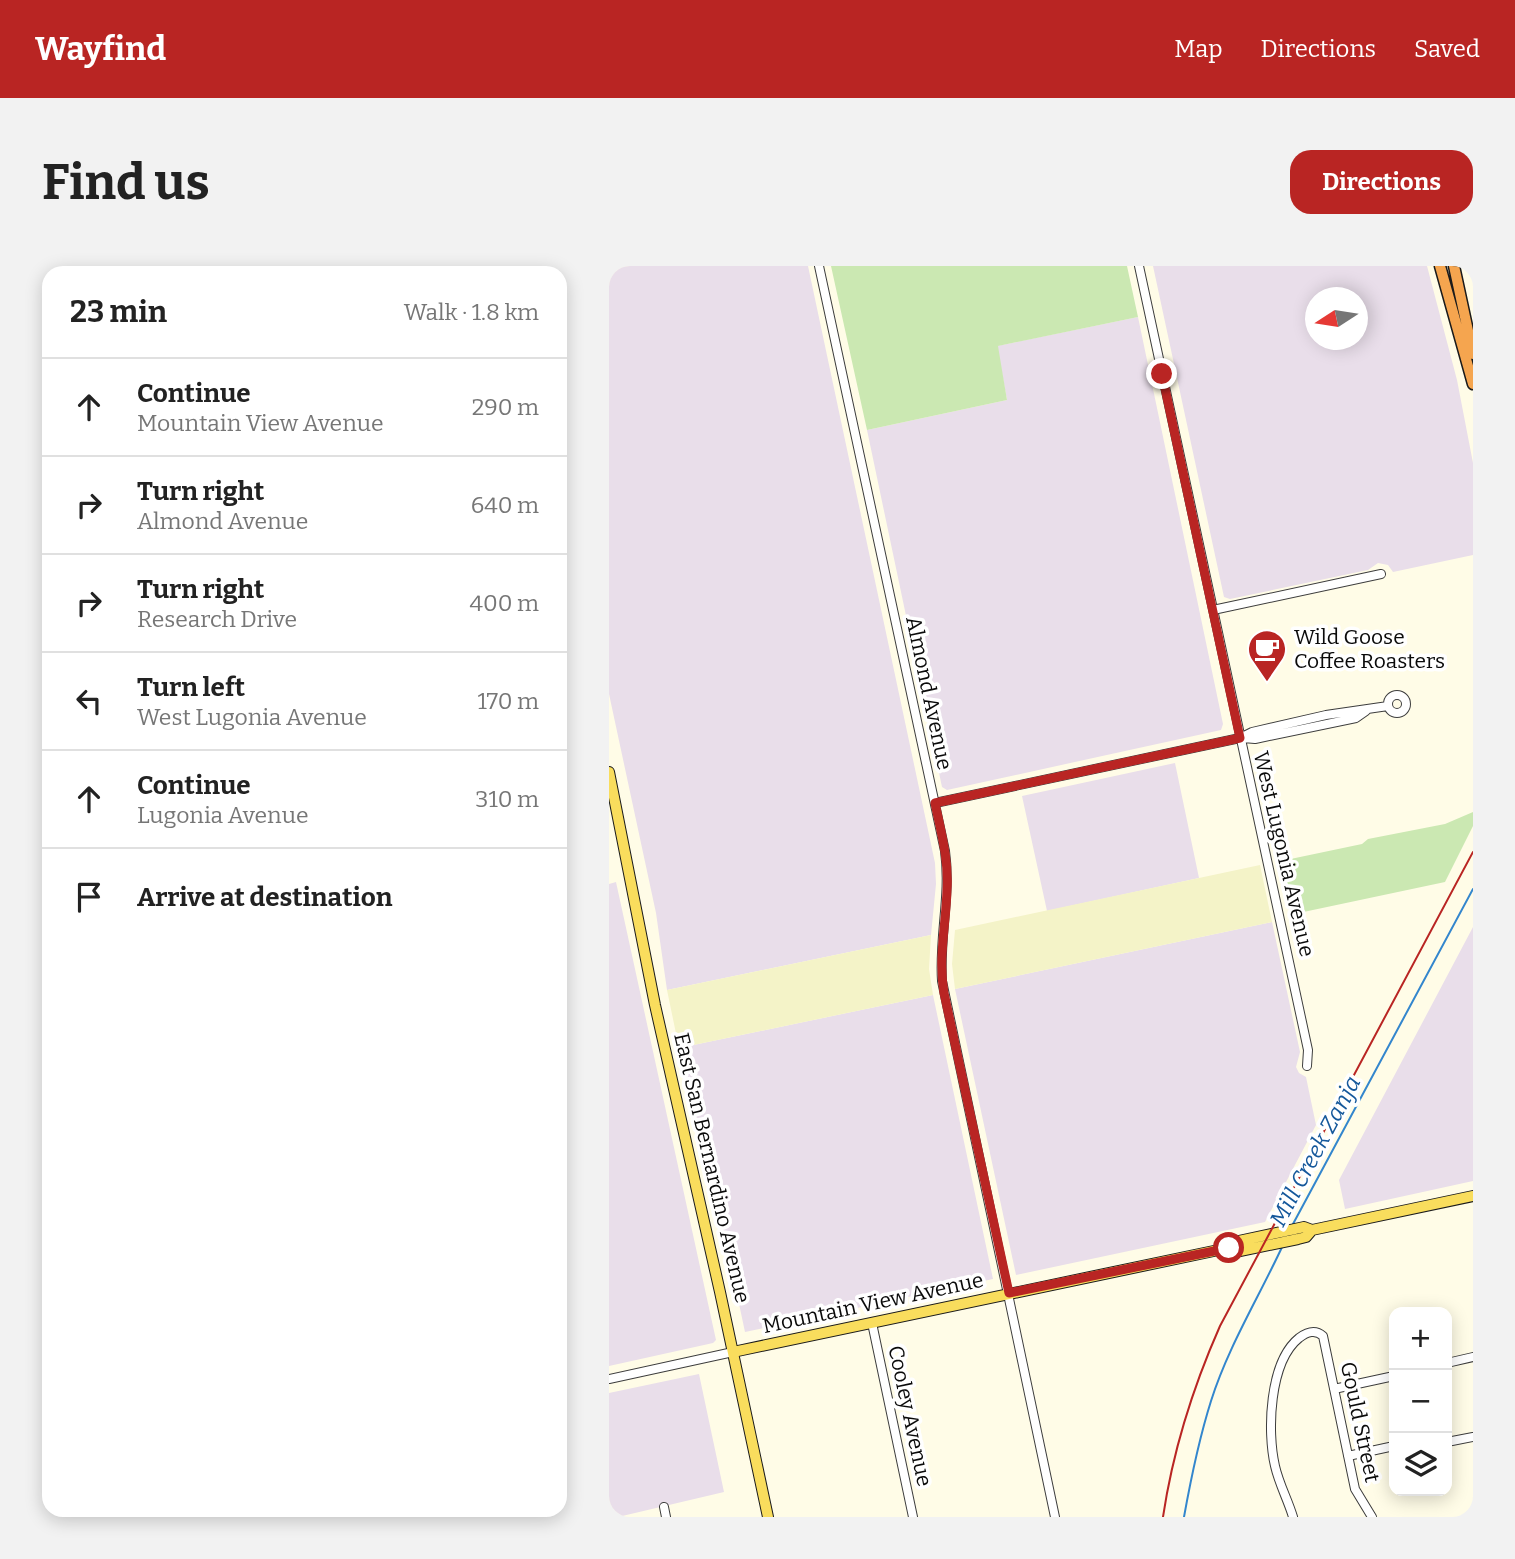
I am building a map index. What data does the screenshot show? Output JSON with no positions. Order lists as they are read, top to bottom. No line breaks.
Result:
{"streets":{"main road":["East San Bernardino Avenue","Mountain View Avenue"],"street":["Almond Avenue","West Lugonia Avenue","Cooley Avenue","Gould Street"]},"crossings":[["Almond Avenue","Mountain View Avenue"],["East San Bernardino Avenue","Mountain View Avenue"],["Mountain View Avenue","Cooley Avenue"]],"water":["Mill Creek Zanja"],"places":{"cafe":["Wild Goose Coffee Roasters"]},"north":"left","page":{"header":"Wayfind","nav":["Map","Directions","Saved"],"buttons":"Directions","title":"Find us","heading":["23 min","Walk · 1.8 km"],"list":[["Continue","Mountain View Avenue","290 m"],["Turn right","Almond Avenue","640 m"],["Turn right","Research Drive","400 m"],["Turn left","West Lugonia Avenue","170 m"],["Continue","Lugonia Avenue","310 m"],"Arrive at destination"],"map_buttons":["+","−"]}}
